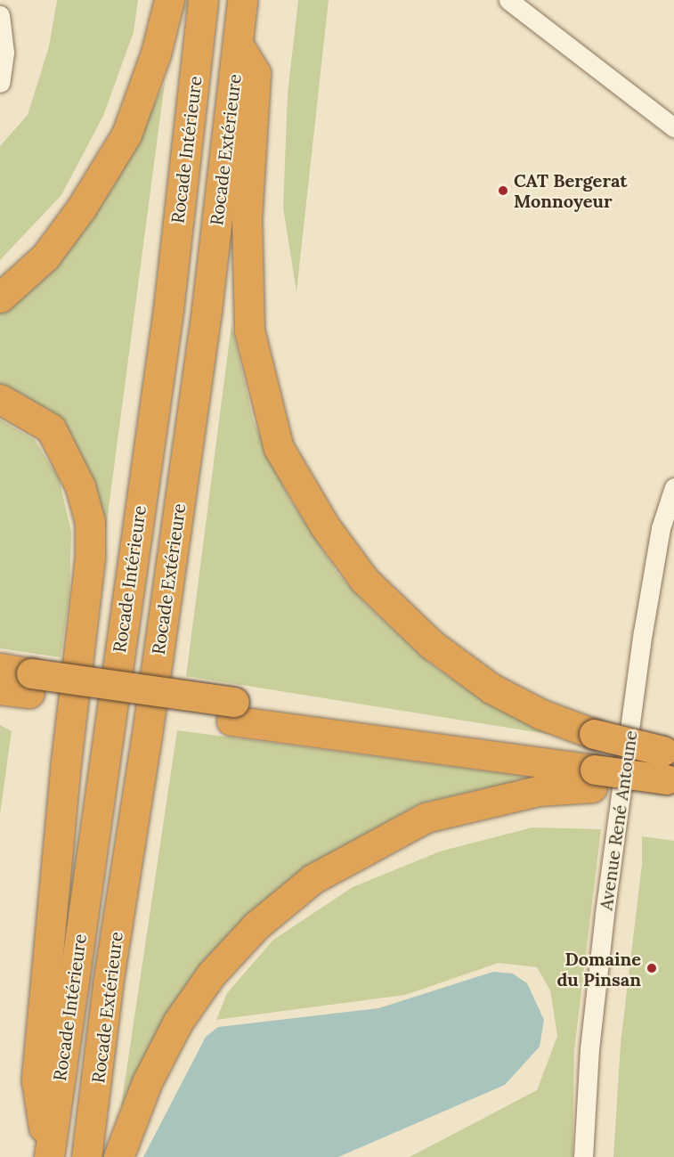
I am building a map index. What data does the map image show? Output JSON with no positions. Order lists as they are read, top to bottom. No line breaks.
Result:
{"streets":{"highway":["Rocade Intérieure","Rocade Extérieure"],"street":["Avenue René Antoune"]},"places":["CAT Bergerat Monnoyeur","Domaine du Pinsan"]}
